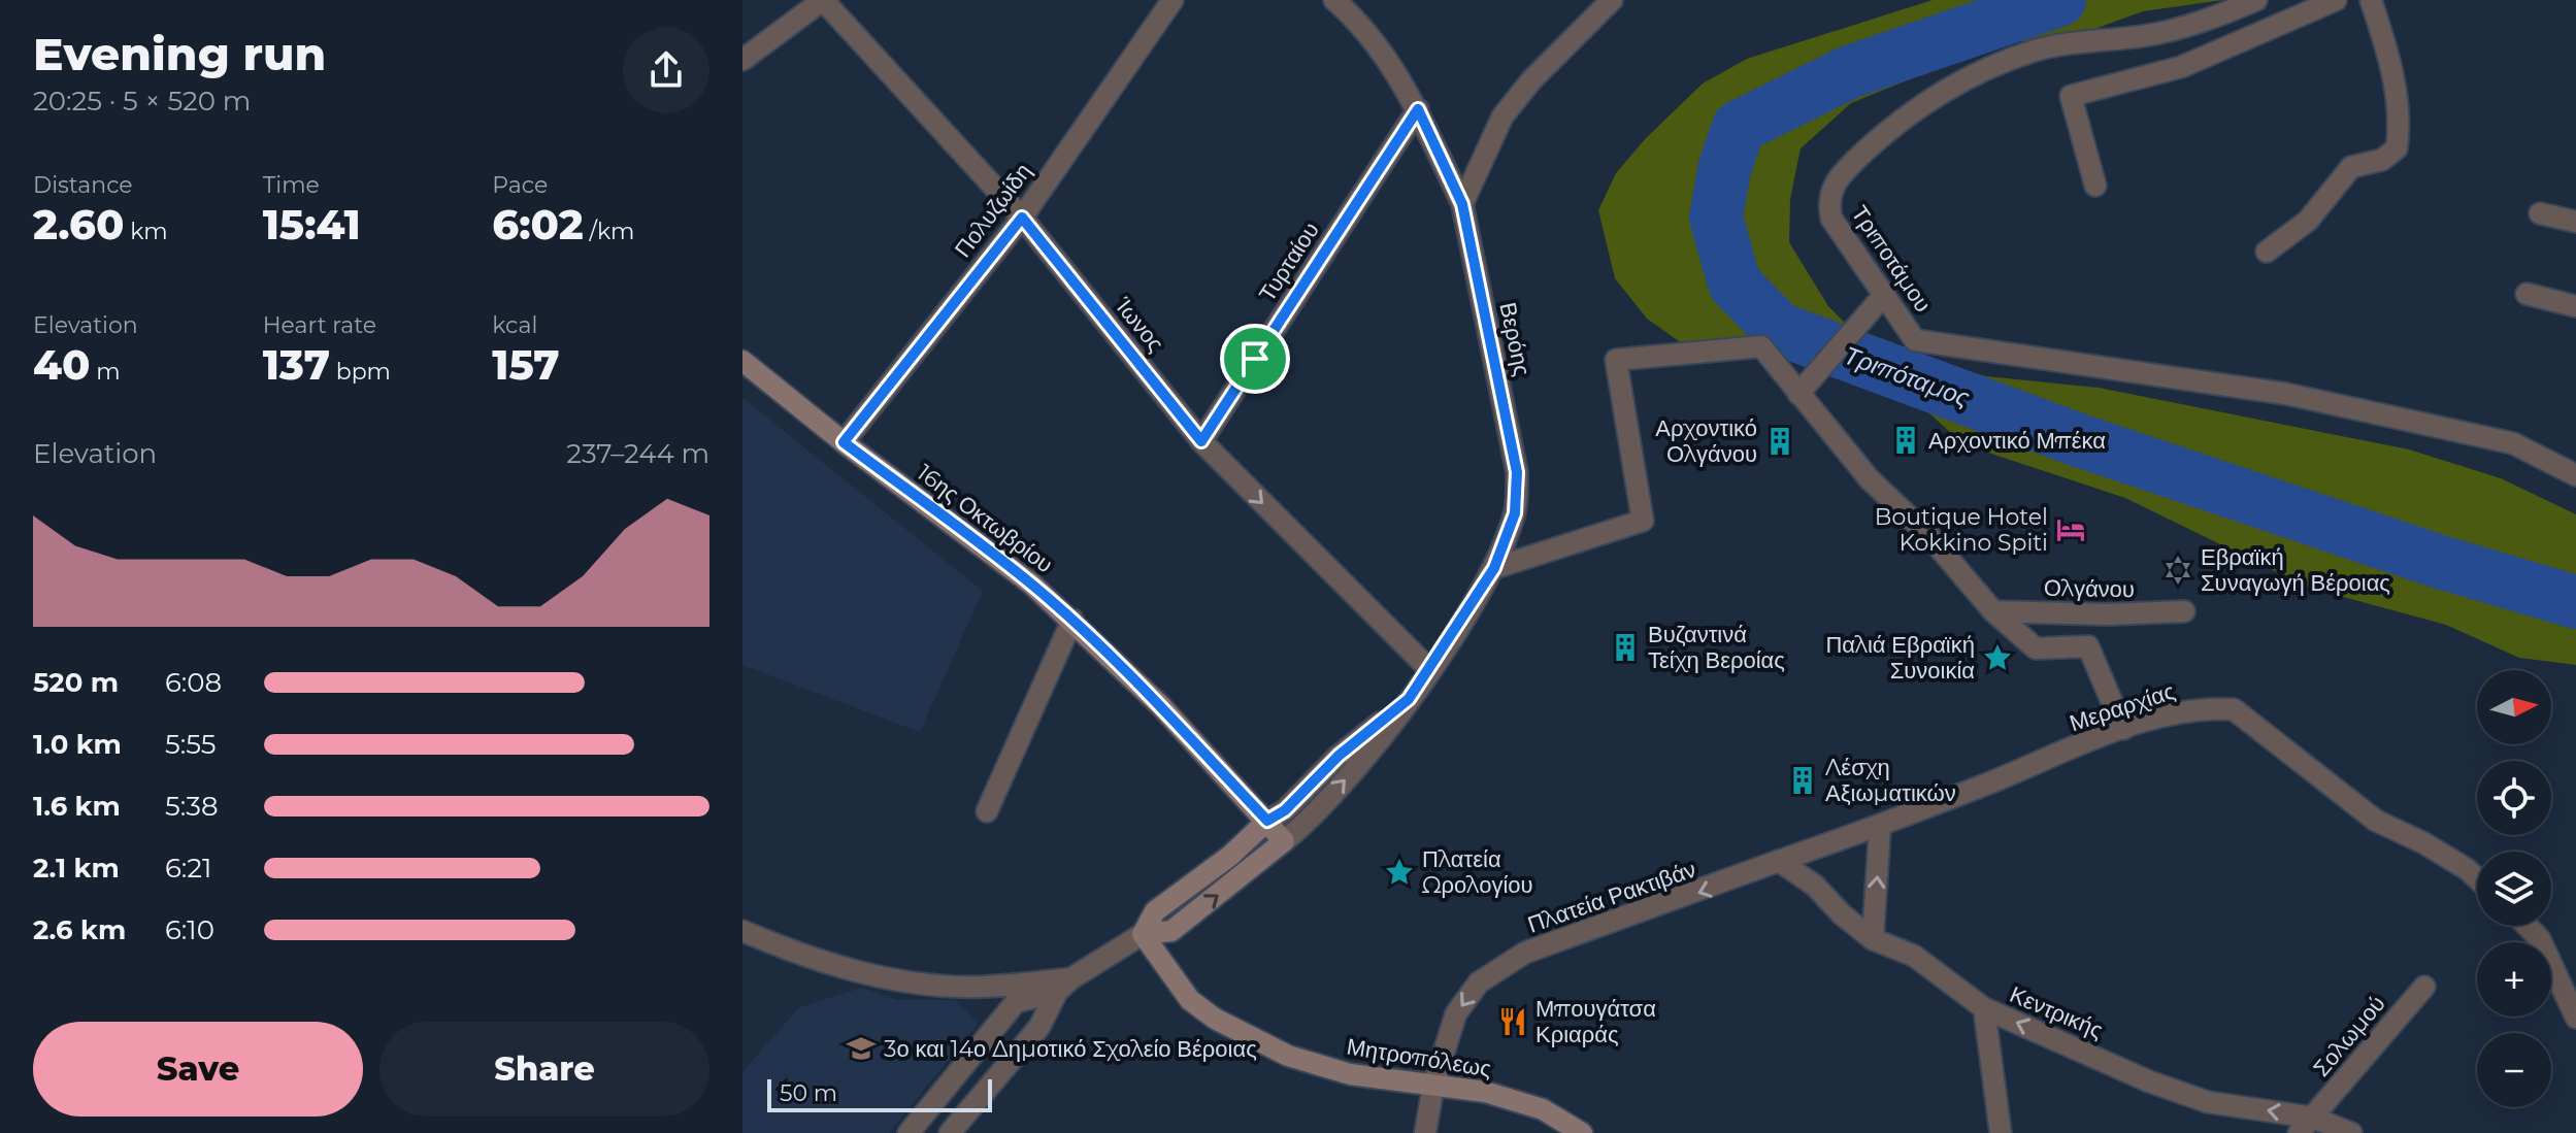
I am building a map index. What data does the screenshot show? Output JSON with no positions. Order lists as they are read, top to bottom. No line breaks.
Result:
{"streets":{"main road":["Βερόης","16ης Οκτωβρίου","Μητροπόλεως"],"street":["Πολυζωίδη","Τριποτάμου","Τυρταίου","Ίωνος","Ολγάνου","Μεραρχίας","Πλατεία Ρακτιβάν","Κεντρικής","Σολωμού"]},"crossings":[["Πολυζωίδη","Ίωνος"],["Πολυζωίδη","16ης Οκτωβρίου"],["Τυρταίου","Ίωνος"],["Τυρταίου","Βερόης"],["Ίωνος","Βερόης"],["Βερόης","16ης Οκτωβρίου"],["Βερόης","Μητροπόλεως"],["Μεραρχίας","Πλατεία Ρακτιβάν"],["Μεραρχίας","Κεντρικής"],["Πλατεία Ρακτιβάν","Κεντρικής"],["Πλατεία Ρακτιβάν","Μητροπόλεως"],["Κεντρικής","Σολωμού"]],"one_way":["Ίωνος","Πλατεία Ρακτιβάν","Κεντρικής"],"water":["Τριπόταμος"],"places":{"building":["Αρχοντικό Μπέκα","Αρχοντικό Ολγάνου","Βυζαντινά Τείχη Βεροίας","Λέσχη Αξιωματικών"],"hotel":["Boutique Hotel Kokkino Spiti"],"synagogue":["Εβραϊκή Συναγωγή Βέροιας"],"place":["Παλιά Εβραϊκή Συνοικία","Πλατεία Ωρολογίου"],"restaurant":["Μπουγάτσα Κριαράς"],"school or university":["3ο και 14ο Δημοτικό Σχολείο Βέροιας"]},"scale_bar":"50 m","north":"right","page":{"heading":["Evening run","20:25 · 5 × 520 m"],"stats":[["Distance","2.60 km"],["Time","15:41"],["Pace","6:02 /km"],["Elevation","40 m"],["Heart rate","137 bpm"],["kcal","157"]],"chart":["Elevation","237–244 m"],"list":[{"name":"520 m","note":"6:08"},{"name":"1.0 km","note":"5:55"},{"name":"1.6 km","note":"5:38"},{"name":"2.1 km","note":"6:21"},{"name":"2.6 km","note":"6:10"}],"map_buttons":["+","−"],"buttons":["Save","Share"],"scale":"50 m"}}
